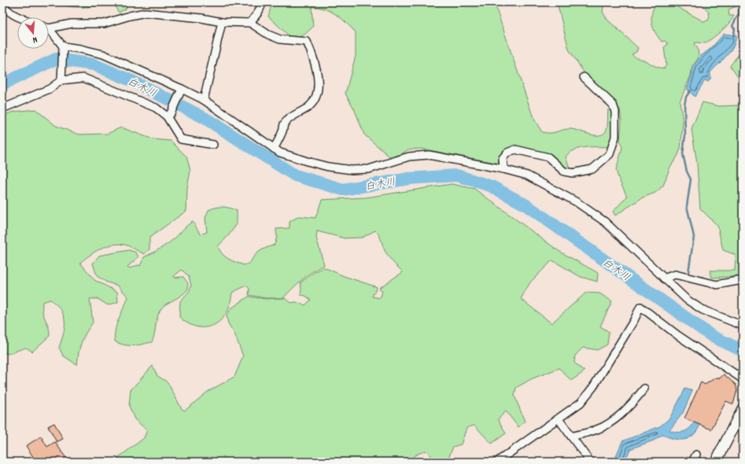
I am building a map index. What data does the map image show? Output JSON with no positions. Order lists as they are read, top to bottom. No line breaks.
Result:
{"water":["白木川"],"north":"bottom"}
